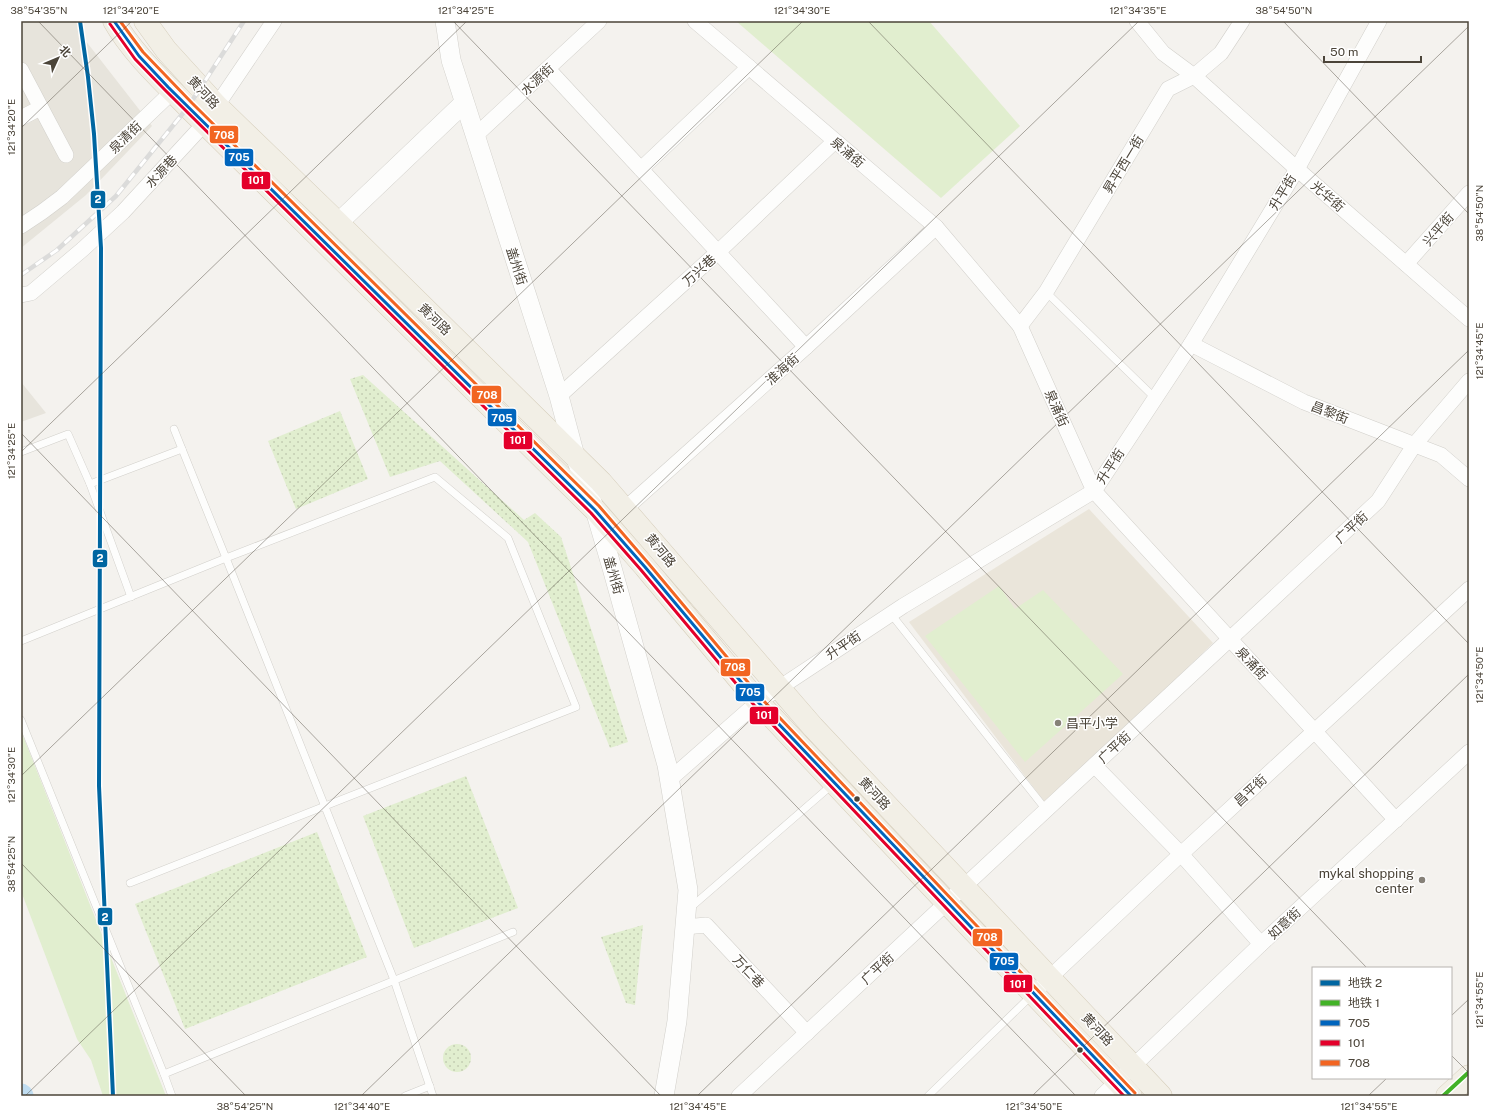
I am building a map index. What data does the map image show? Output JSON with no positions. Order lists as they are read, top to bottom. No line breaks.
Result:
{"streets":{"main road":["黄河路"],"street":["水源街","泉清街","泉涌街","昇平西一街","水源巷","升平街","光华街","兴平街","盖州街","万兴巷","淮海街","昌黎街","广平街","昌平街","如意街","万仁巷"]},"crossings":[["水源街","盖州街"],["黄河路","泉清街"],["黄河路","水源巷"],["黄河路","升平街"],["黄河路","盖州街"],["黄河路","淮海街"],["黄河路","广平街"],["黄河路","昌平街"],["黄河路","如意街"],["泉涌街","昇平西一街"],["泉涌街","升平街"],["泉涌街","万兴巷"],["泉涌街","淮海街"],["泉涌街","广平街"],["泉涌街","昌平街"],["泉涌街","如意街"],["昇平西一街","光华街"],["升平街","光华街"],["升平街","盖州街"],["升平街","昌黎街"],["光华街","兴平街"],["盖州街","万兴巷"],["盖州街","万仁巷"],["昌黎街","广平街"],["广平街","万仁巷"]],"places":["昌平小学","mykal shopping center"],"lines":["metro line 2","transit line 705","transit line 708","transit line 101","metro line 1"],"legend":["地铁 2","地铁 1","705","101","708"],"scale_bar":"50 m","north":"top right","coordinates":["38°54'35\"N","121°34'20\"E","121°34'25\"E","121°34'30\"E","121°34'35\"E","38°54'50\"N","121°34'45\"E","121°34'50\"E","38°54'25\"N","121°34'55\"E","121°34'40\"E"]}
